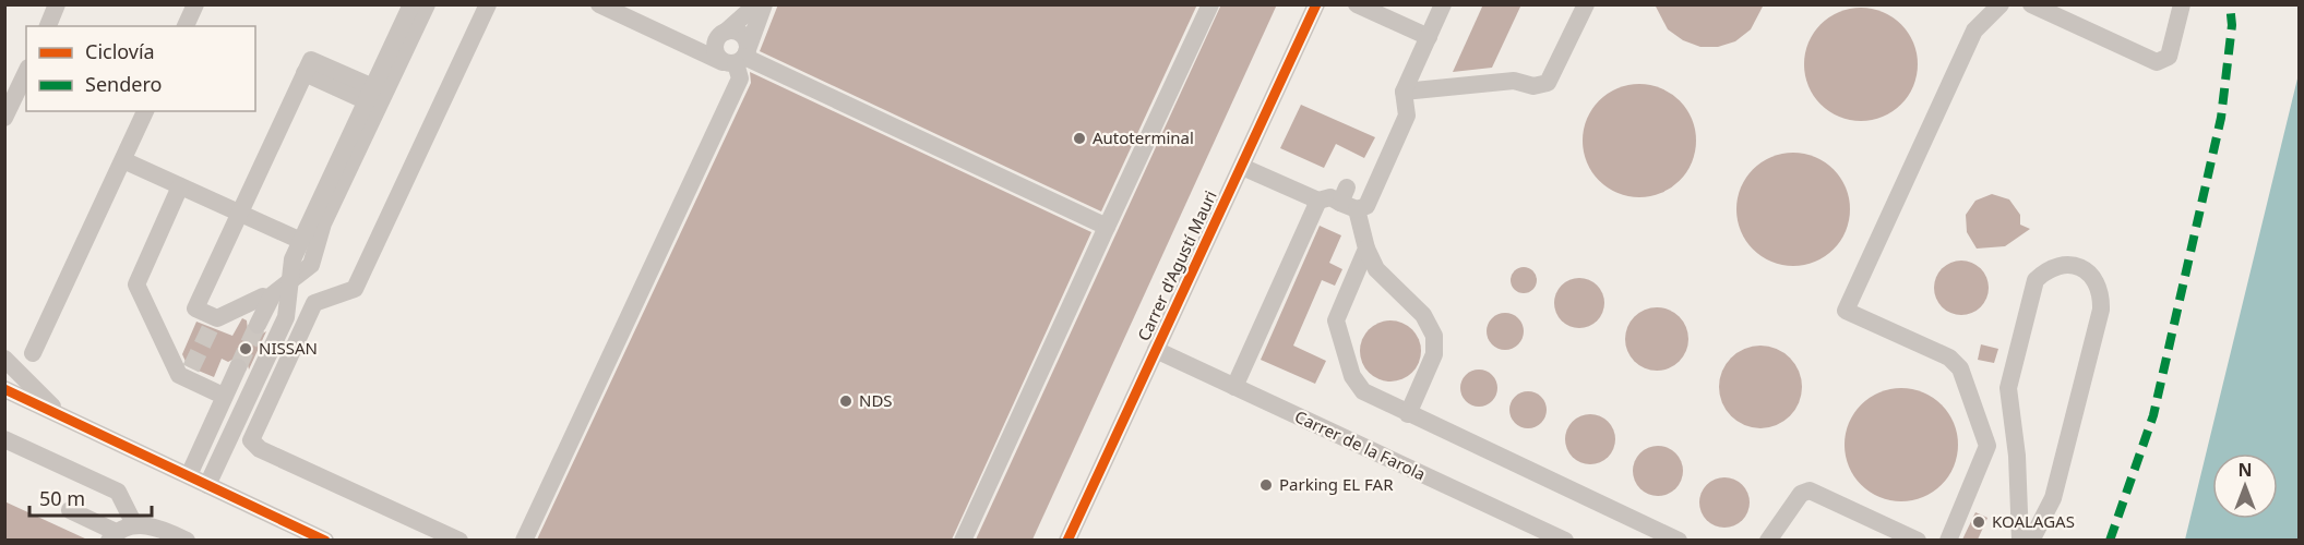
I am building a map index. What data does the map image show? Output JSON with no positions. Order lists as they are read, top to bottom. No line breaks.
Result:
{"streets":{"street":["Carrer d'Agustí Mauri","Carrer de la Farola"]},"crossings":[["Carrer d'Agustí Mauri","Carrer de la Farola"]],"places":["Autoterminal","NISSAN","NDS","Parking EL FAR","KOALAGAS"],"legend":["Ciclovía","Sendero"],"scale_bar":"50 m","north":"top"}
